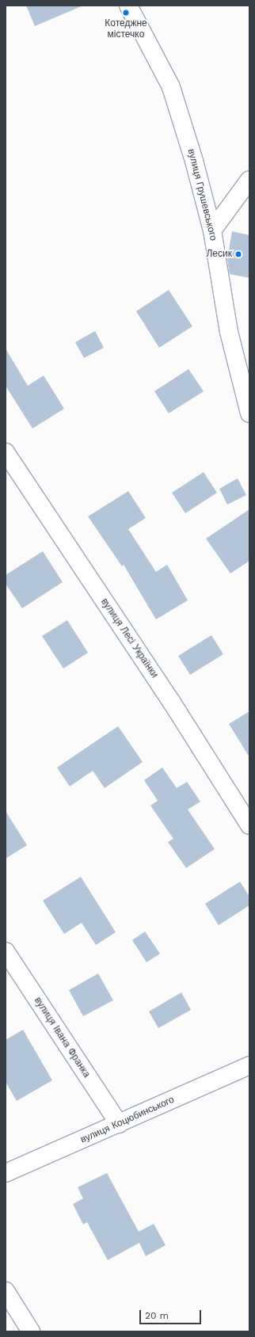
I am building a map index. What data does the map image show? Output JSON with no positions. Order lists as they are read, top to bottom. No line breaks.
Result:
{"streets":{"street":["вулиця Грушевського","вулиця Лесі Українки","вулиця Івана Франка","вулиця Коцюбинського"]},"crossings":[["вулиця Івана Франка","вулиця Коцюбинського"]],"places":["Котеджне містечко","Лесик"],"scale_bar":"20 m"}
